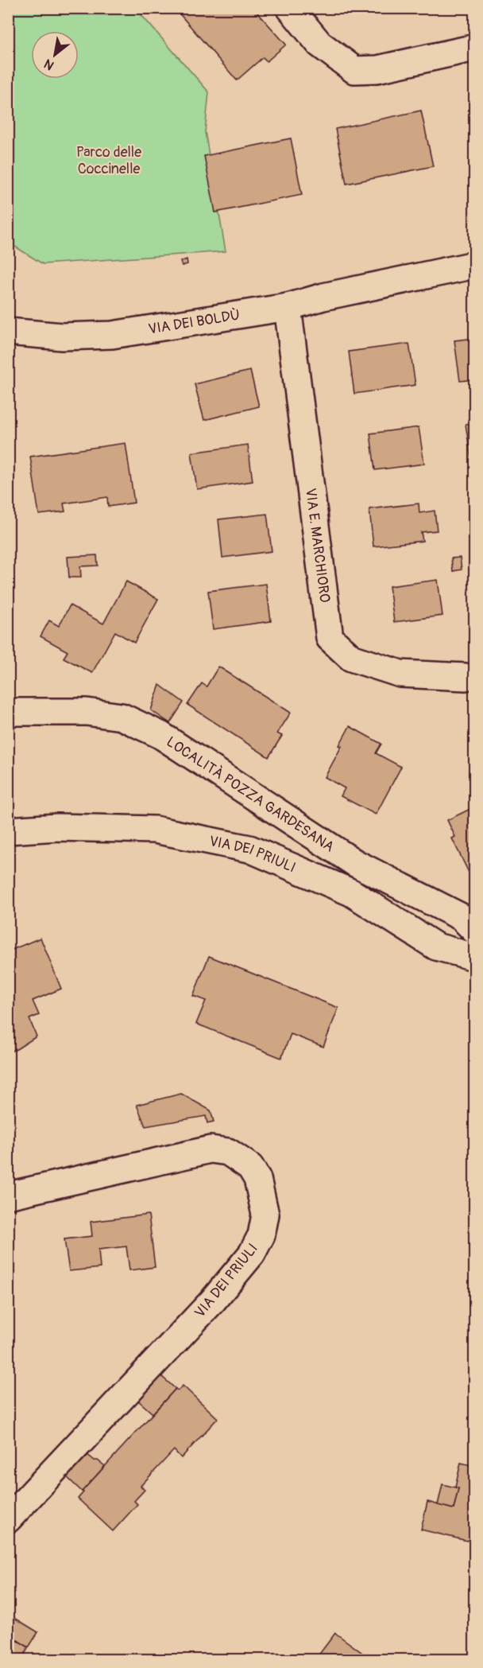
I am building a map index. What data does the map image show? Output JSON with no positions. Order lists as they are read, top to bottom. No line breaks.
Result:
{"streets":{"street":["VIA DEI BOLDÙ","VIA E. MARCHIORO","LOCALITÀ POZZA GARDESANA","VIA DEI PRIULI"]},"crossings":[["VIA DEI BOLDÙ","VIA E. MARCHIORO"]],"parks":["Parco delle Coccinelle"],"north":"bottom left"}
